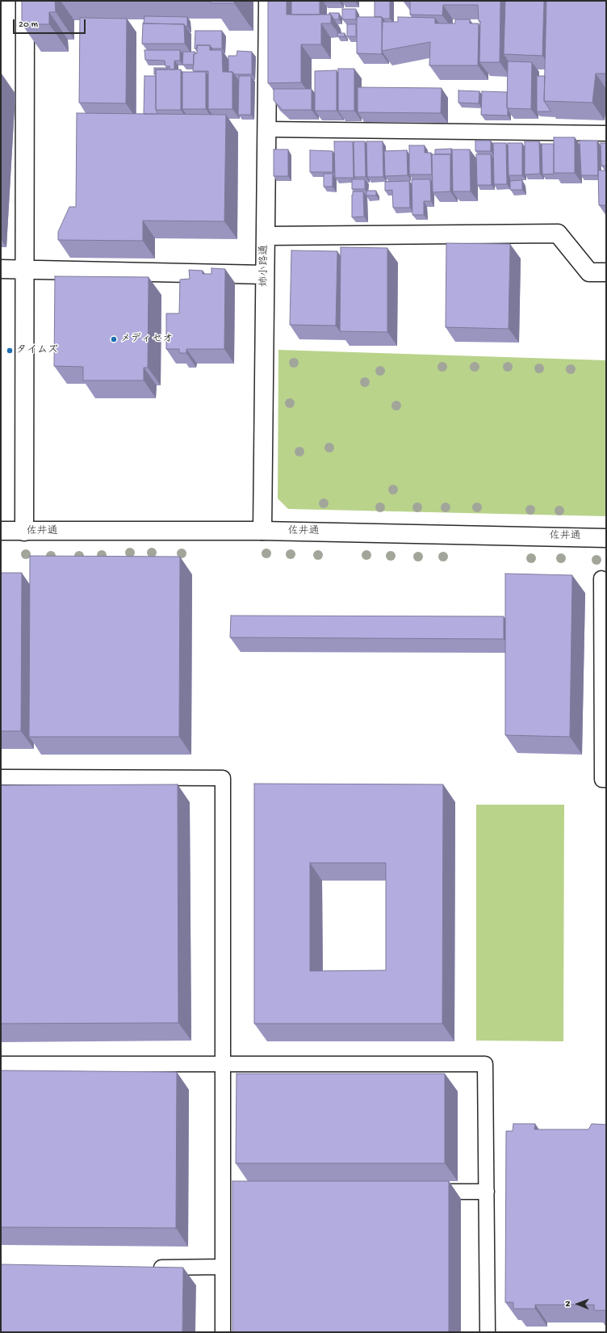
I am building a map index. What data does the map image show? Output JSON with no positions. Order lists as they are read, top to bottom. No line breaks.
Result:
{"streets":{"street":["姉小路通","佐井通"]},"crossings":[["姉小路通","佐井通"]],"places":["メディセオ","タイムズ"],"scale_bar":"20 m","north":"left"}
